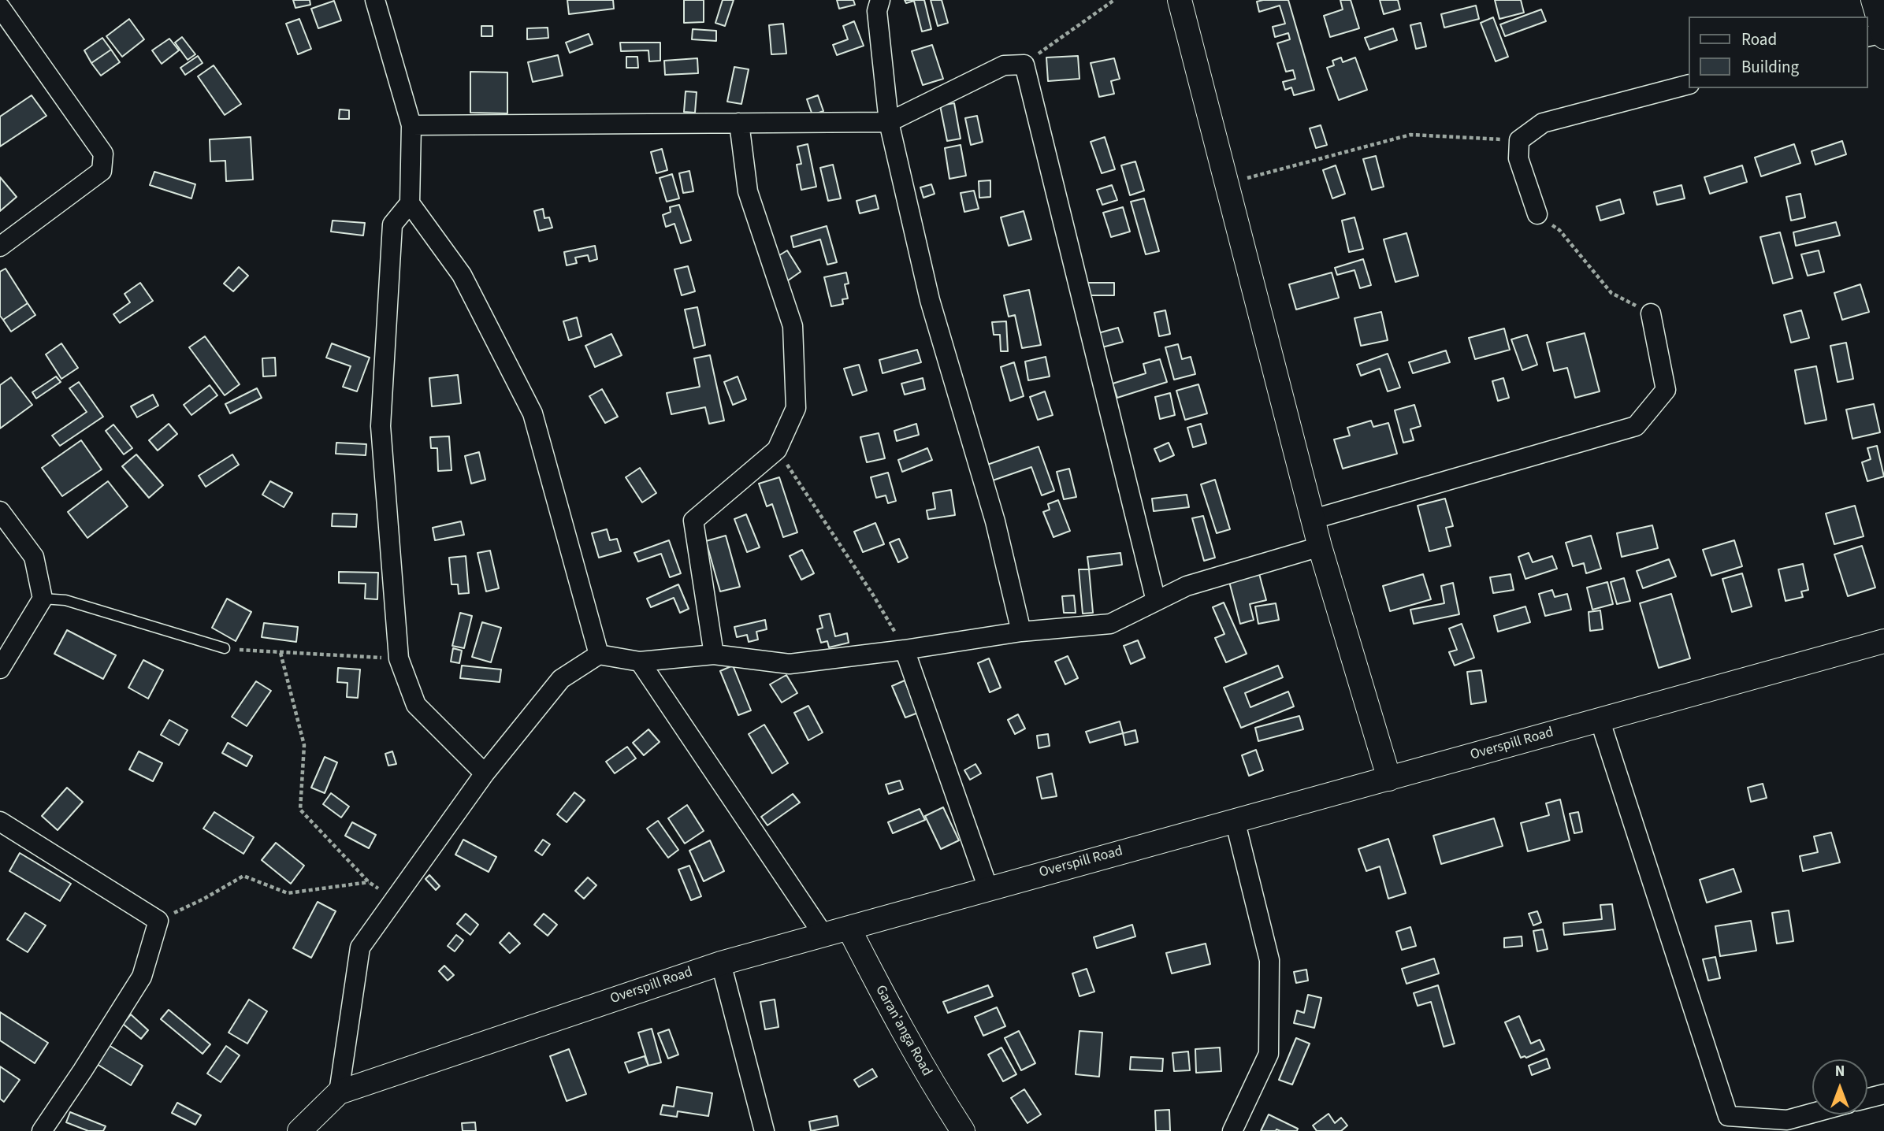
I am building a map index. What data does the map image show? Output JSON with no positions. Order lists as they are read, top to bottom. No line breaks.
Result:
{"streets":{"street":["Overspill Road","Garan'anga Road"]},"crossings":[["Overspill Road","Garan'anga Road"]],"legend":["Road","Building"],"north":"top"}
